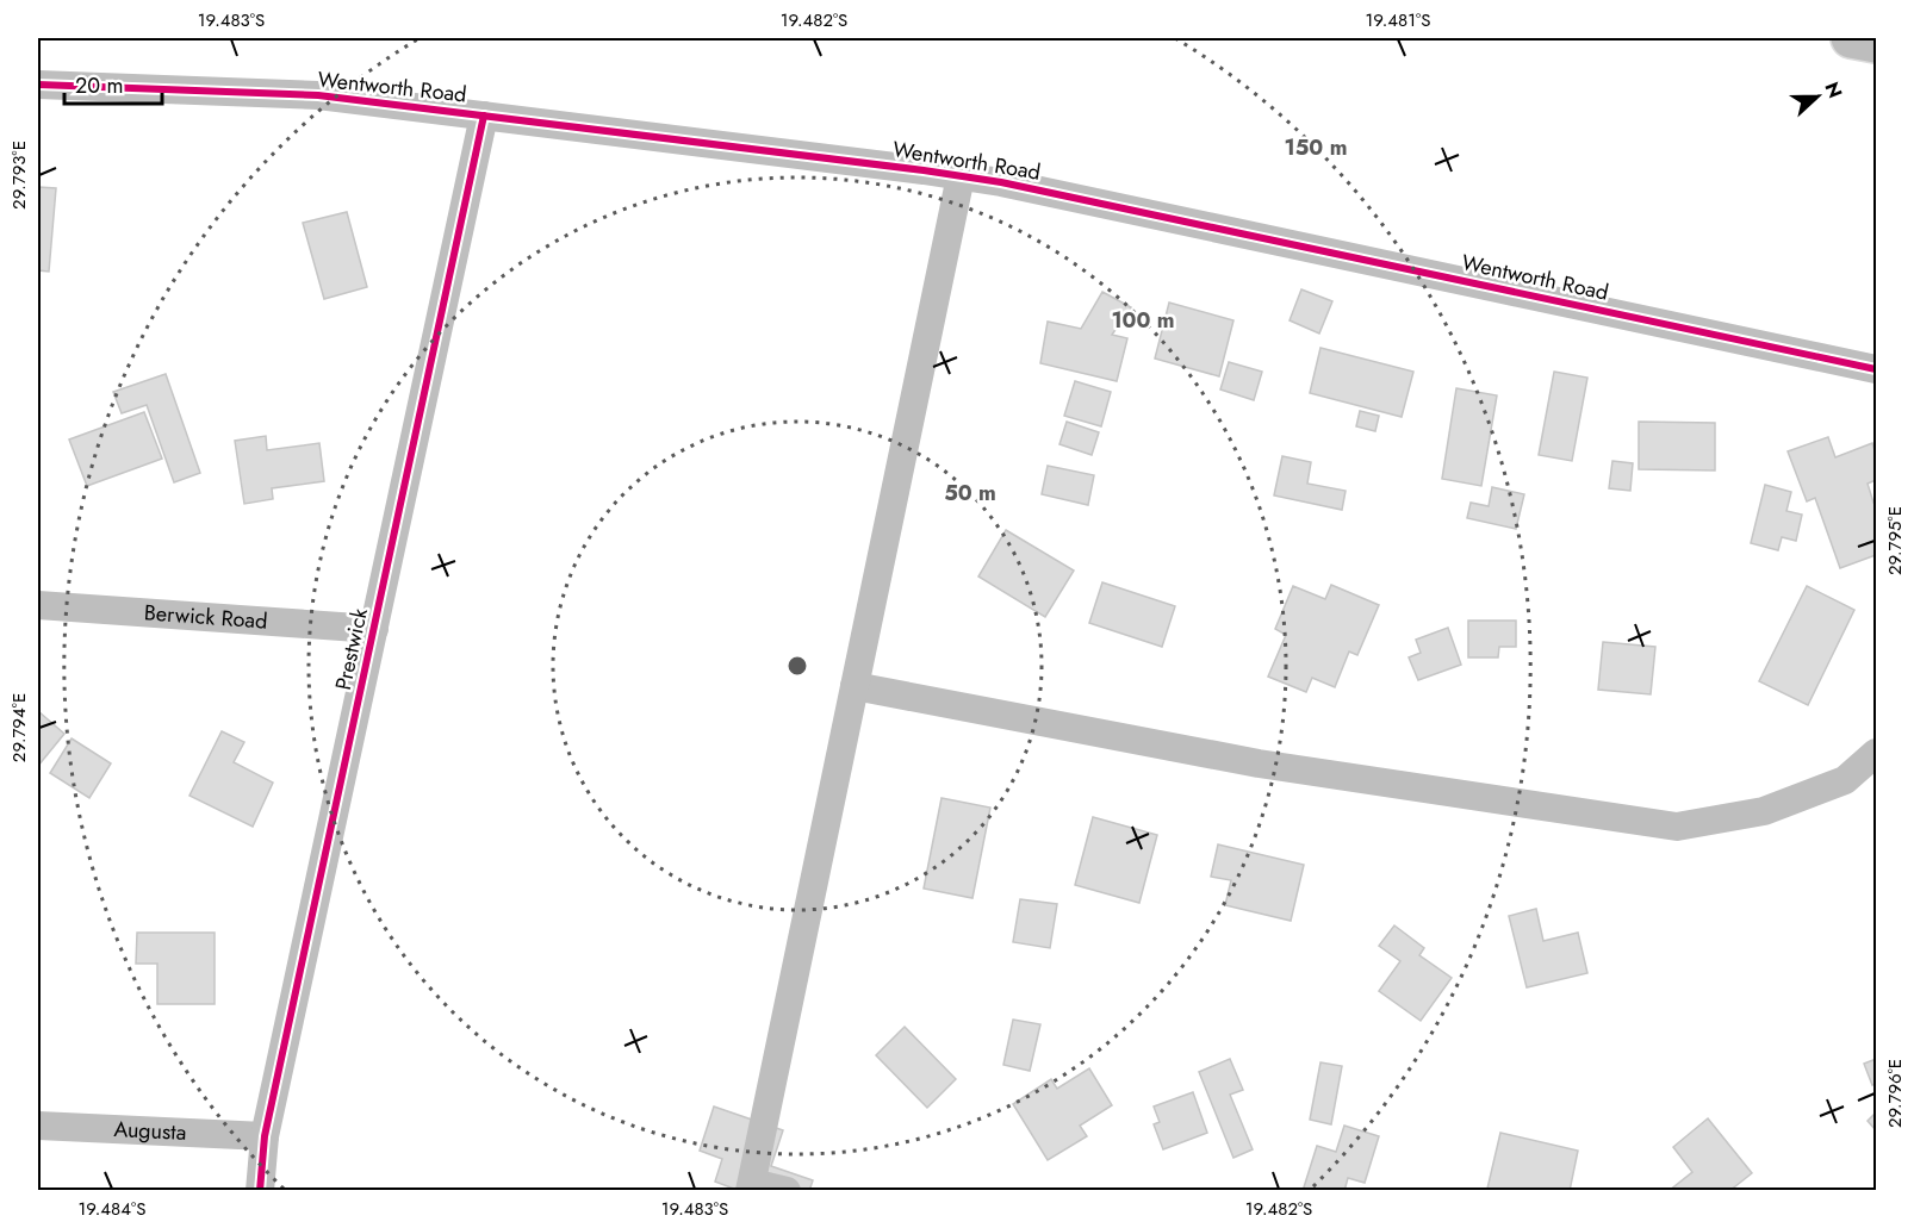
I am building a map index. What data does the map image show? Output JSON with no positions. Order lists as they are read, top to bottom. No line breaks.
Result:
{"streets":{"street":["Wentworth Road","Berwick Road","Prestwick","Augusta"]},"crossings":[["Wentworth Road","Prestwick"],["Berwick Road","Prestwick"],["Prestwick","Augusta"]],"scale_bar":"20 m","north":"right","coordinates":["19.483°S","19.482°S","19.481°S","29.793°E","29.795°E","29.794°E","29.796°E","19.484°S"],"rings":["150 m","100 m","50 m"]}
